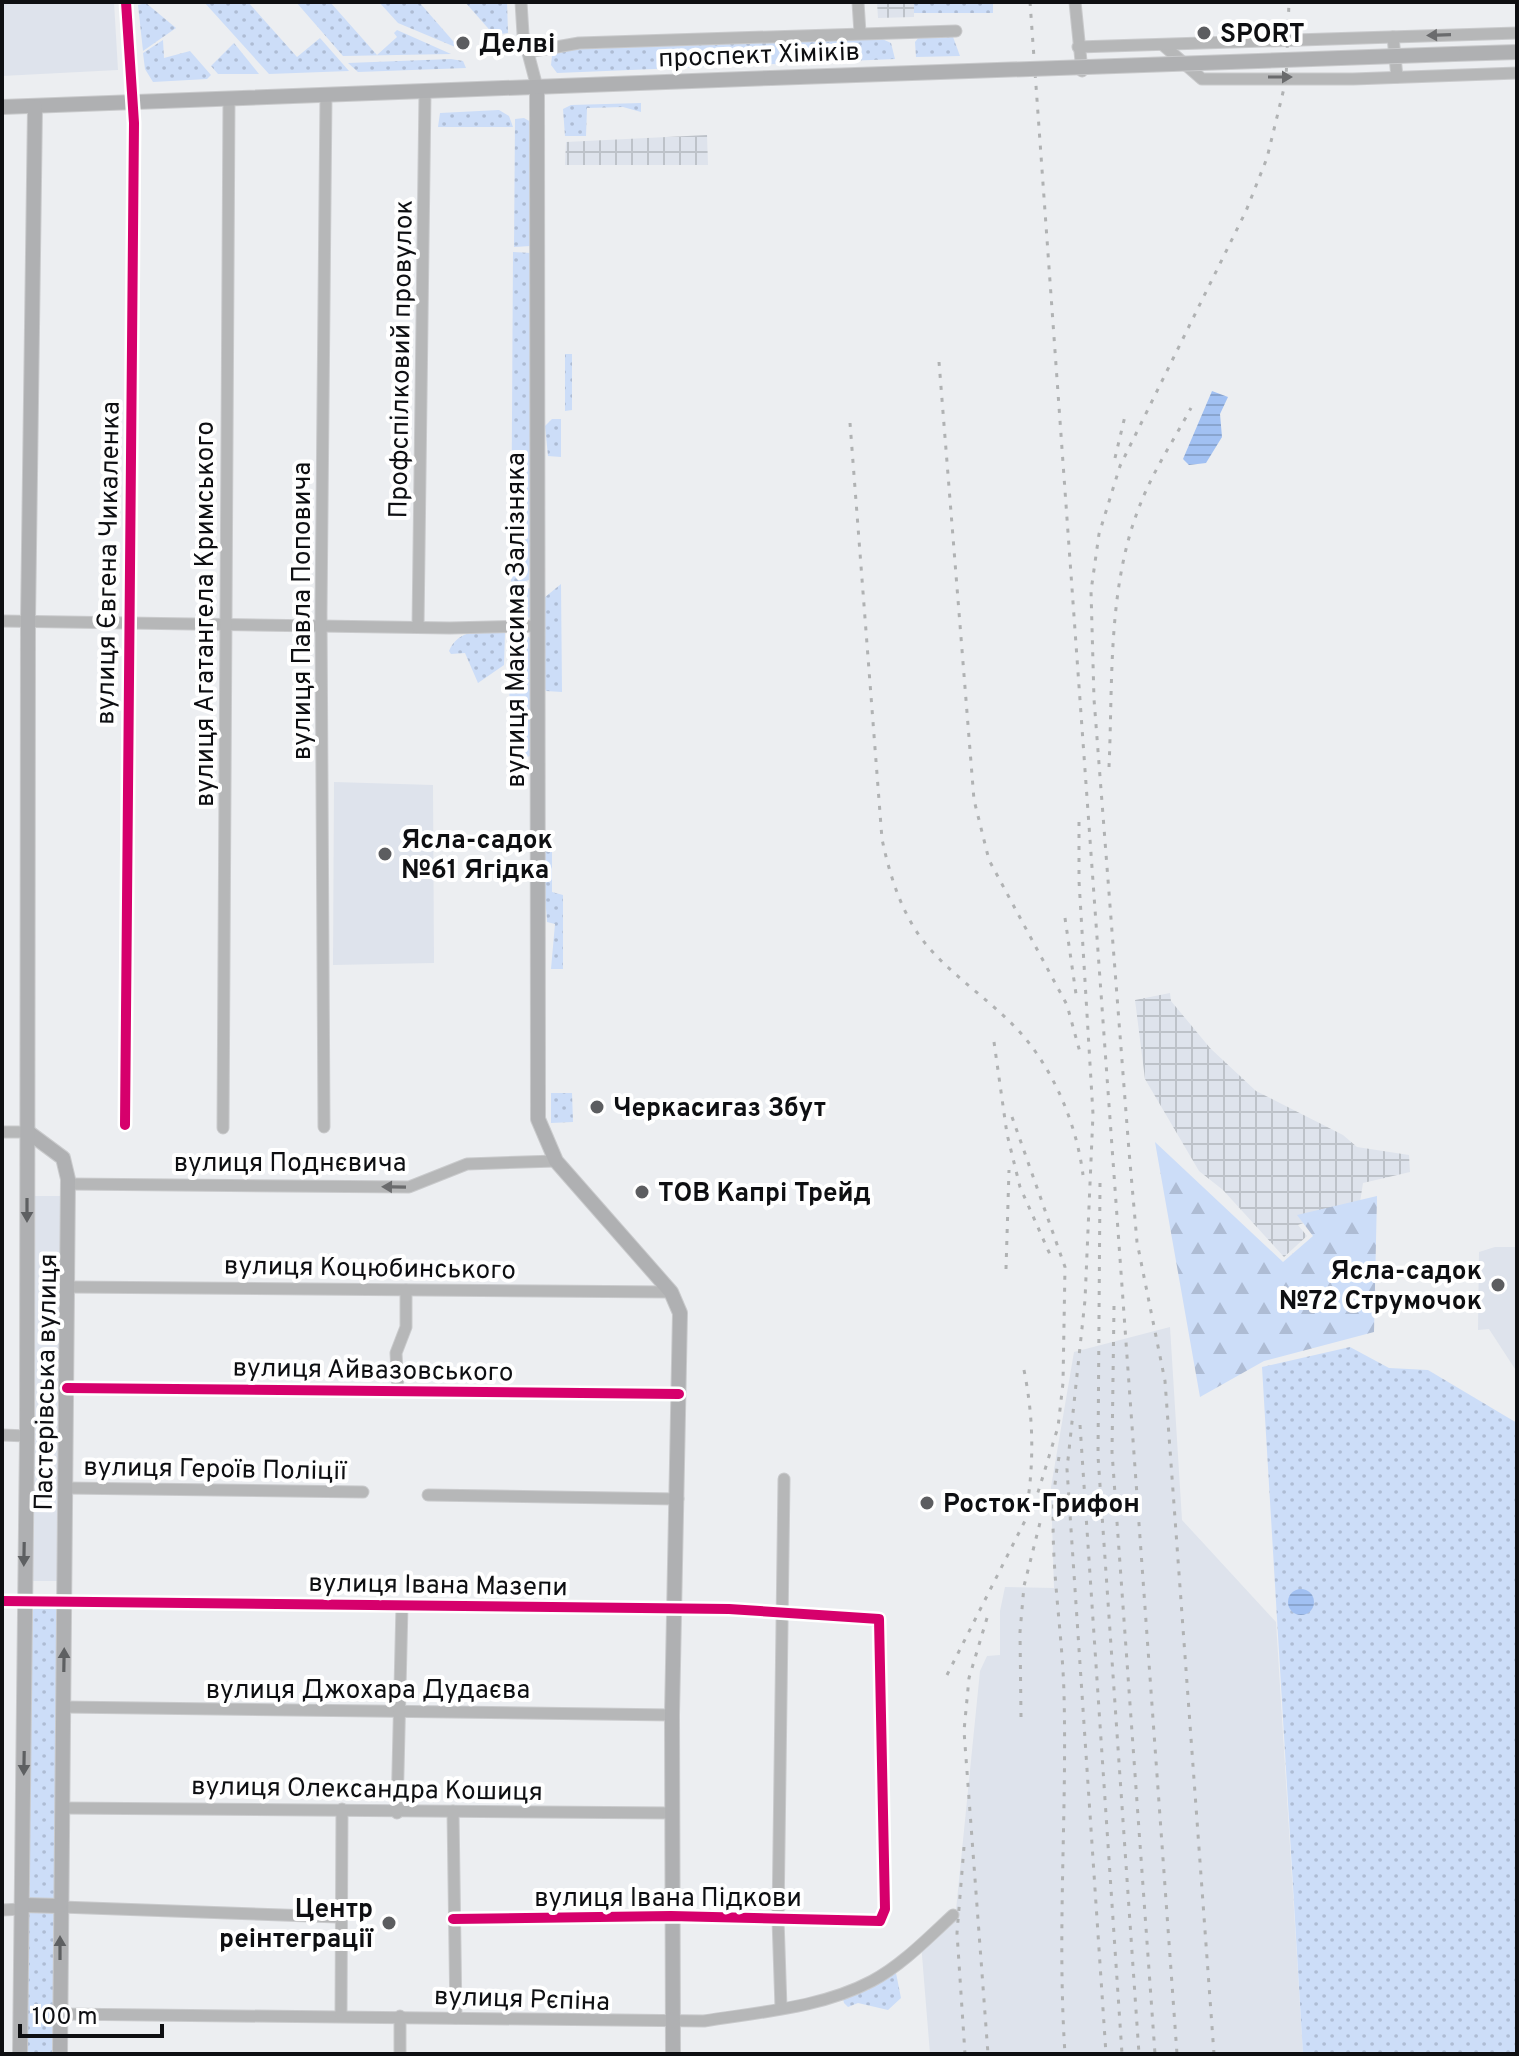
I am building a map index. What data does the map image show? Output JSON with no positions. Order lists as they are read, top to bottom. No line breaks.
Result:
{"streets":{"main road":["проспект Хіміків","вулиця Максима Залізняка","Пастерівська вулиця"],"street":["Профспілковий провулок","вулиця Євгена Чикаленка","вулиця Павла Поповича","вулиця Агатангела Кримського","вулиця Поднєвича","вулиця Коцюбинського","вулиця Айвазовського","вулиця Героїв Поліції","вулиця Івана Мазепи","вулиця Джохара Дудаєва","вулиця Олександра Кошиця","вулиця Івана Підкови","вулиця Рєпіна"]},"crossings":[["проспект Хіміків","Профспілковий провулок"],["проспект Хіміків","вулиця Євгена Чикаленка"],["проспект Хіміків","вулиця Павла Поповича"],["проспект Хіміків","вулиця Агатангела Кримського"],["проспект Хіміків","вулиця Максима Залізняка"],["проспект Хіміків","Пастерівська вулиця"],["вулиця Максима Залізняка","вулиця Поднєвича"],["вулиця Максима Залізняка","вулиця Коцюбинського"],["вулиця Максима Залізняка","вулиця Айвазовського"],["вулиця Максима Залізняка","вулиця Івана Мазепи"],["вулиця Максима Залізняка","вулиця Джохара Дудаєва"],["вулиця Максима Залізняка","вулиця Олександра Кошиця"],["вулиця Максима Залізняка","вулиця Івана Підкови"],["вулиця Максима Залізняка","вулиця Рєпіна"],["вулиця Поднєвича","Пастерівська вулиця"],["вулиця Коцюбинського","Пастерівська вулиця"],["вулиця Айвазовського","Пастерівська вулиця"],["Пастерівська вулиця","вулиця Героїв Поліції"],["Пастерівська вулиця","вулиця Івана Мазепи"],["Пастерівська вулиця","вулиця Джохара Дудаєва"],["Пастерівська вулиця","вулиця Олександра Кошиця"],["Пастерівська вулиця","вулиця Рєпіна"],["вулиця Івана Мазепи","вулиця Івана Підкови"]],"one_way":["вулиця Поднєвича"],"places":["SPORT","Делві","Ясла-садок №61 Ягідка","Черкасигаз Збут","ТОВ Капрі Трейд","Ясла-садок №72 Струмочок","Росток-Грифон","Центр реінтеграції"],"scale_bar":"100 m"}
